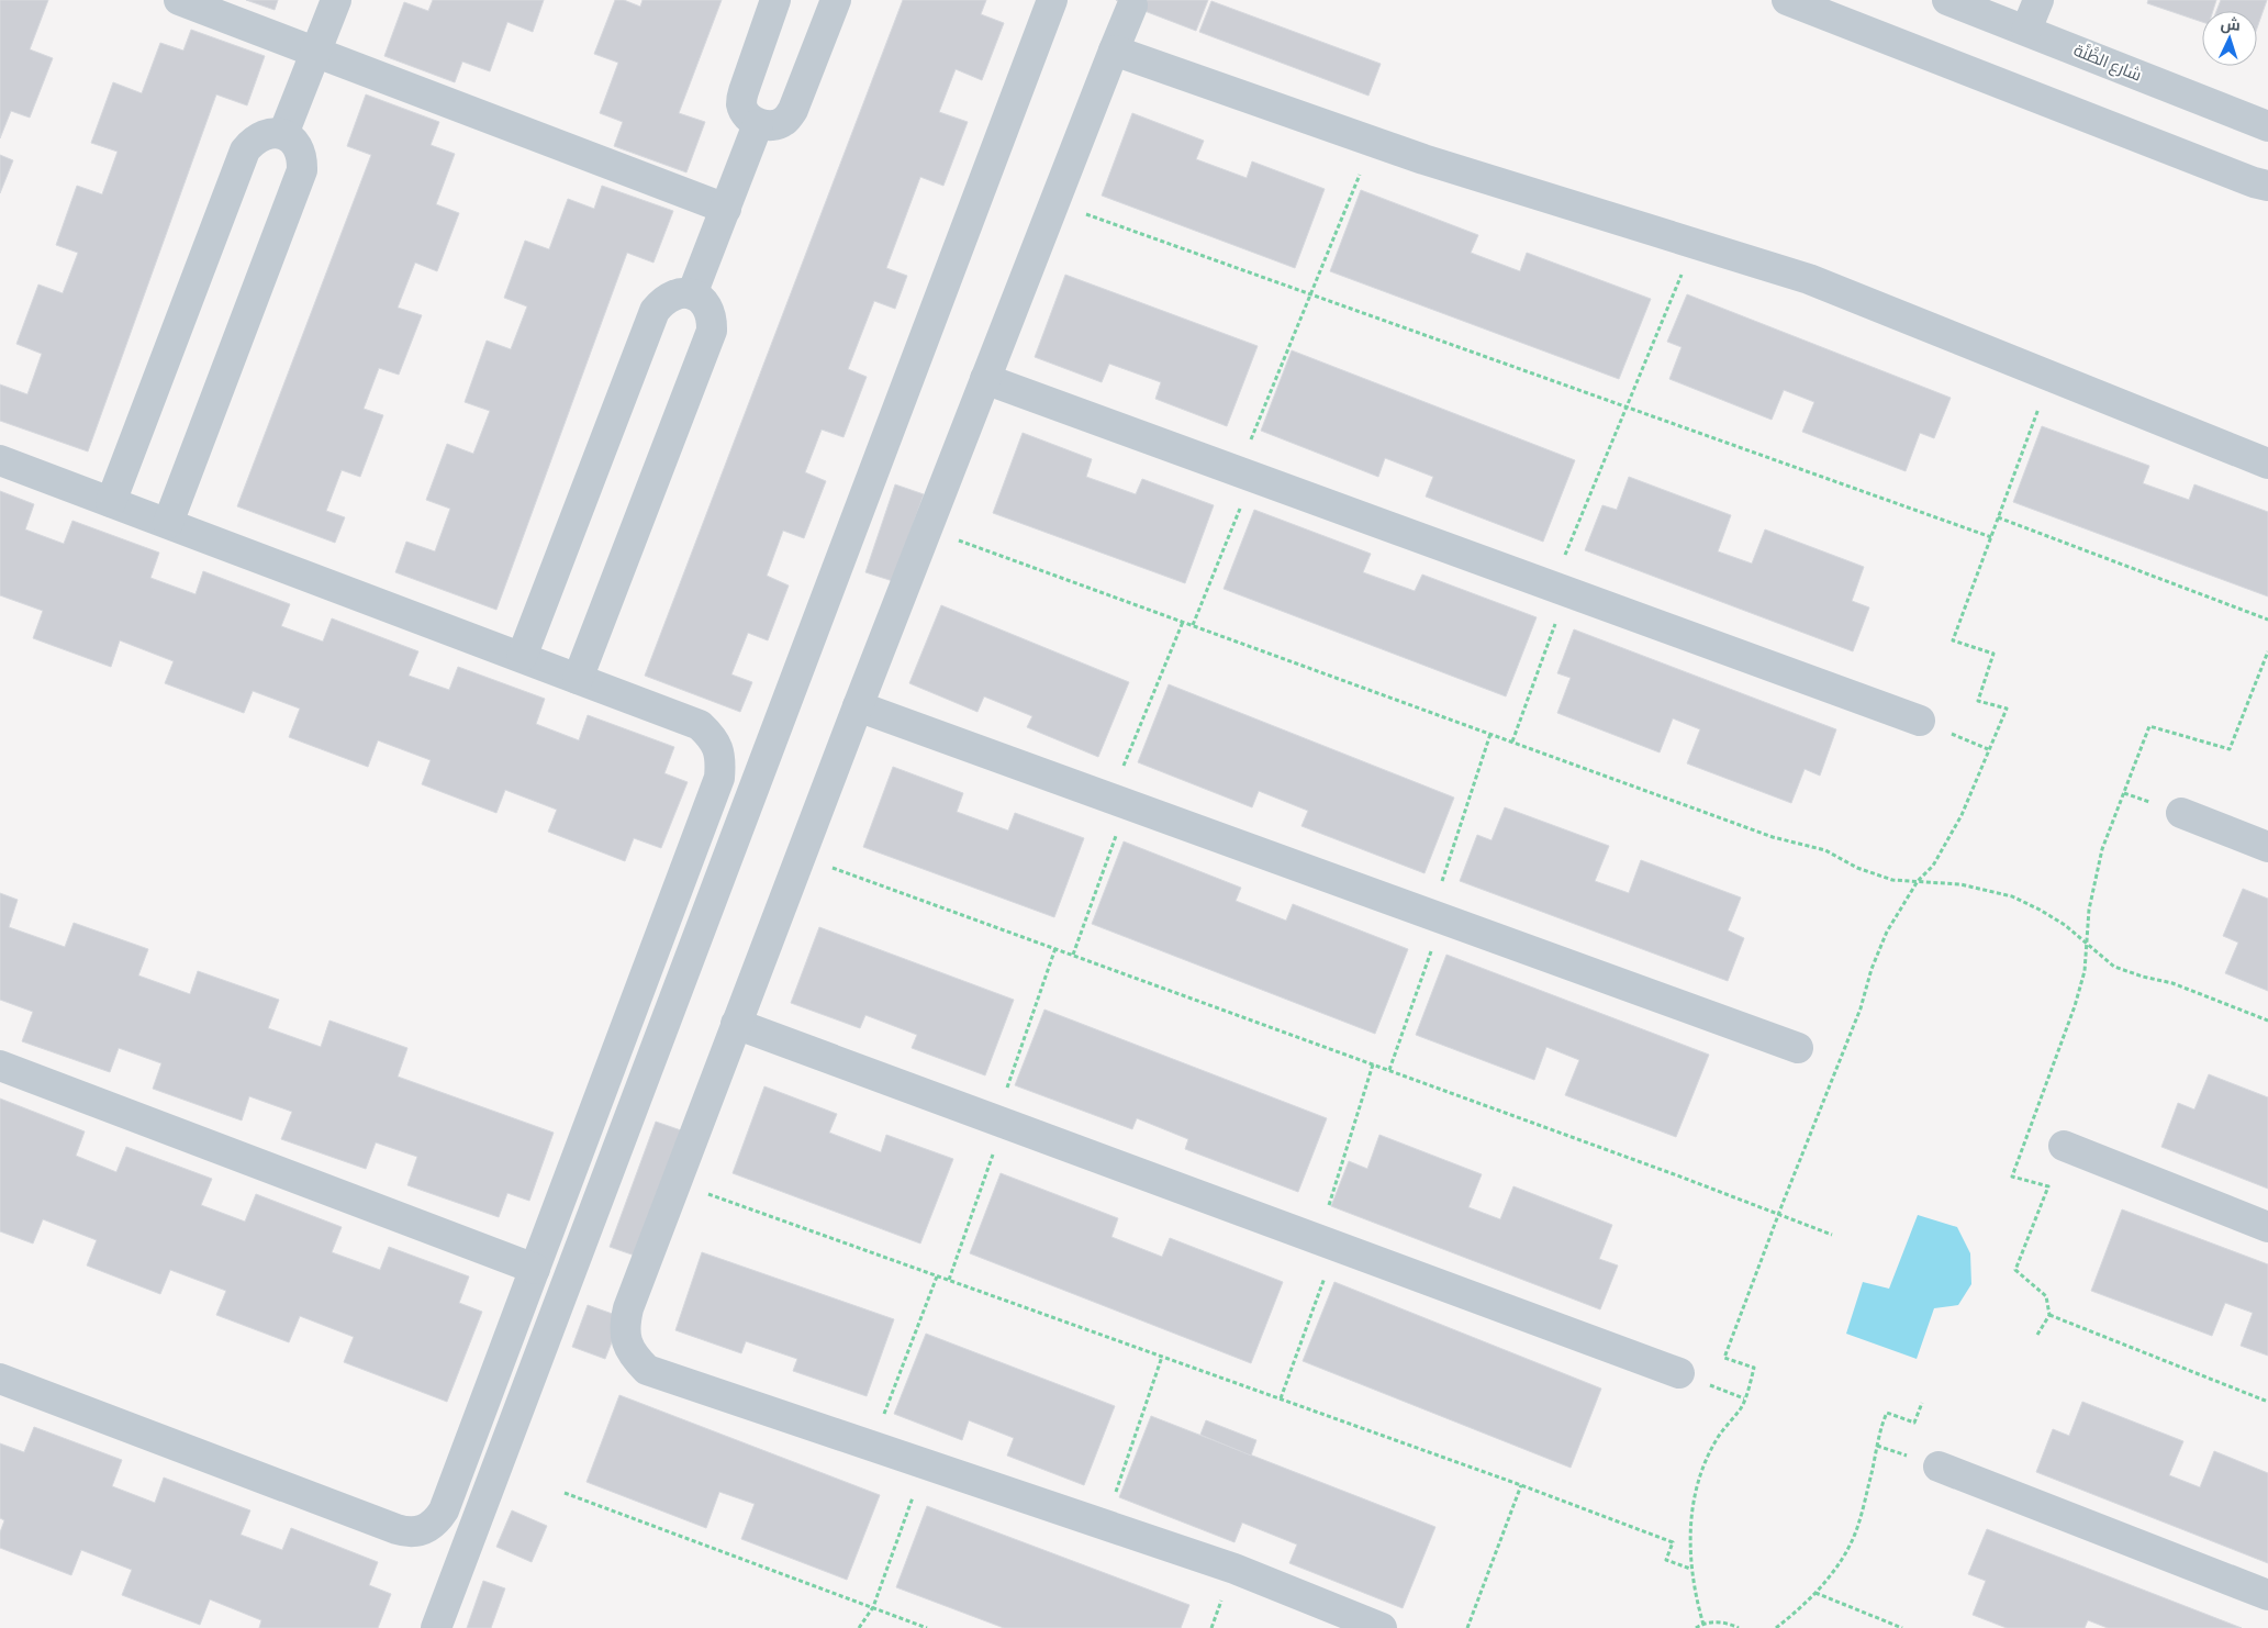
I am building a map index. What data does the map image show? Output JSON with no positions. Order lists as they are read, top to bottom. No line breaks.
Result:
{"streets":{"street":["شارع الظَّنَّة"]},"north":"top"}
